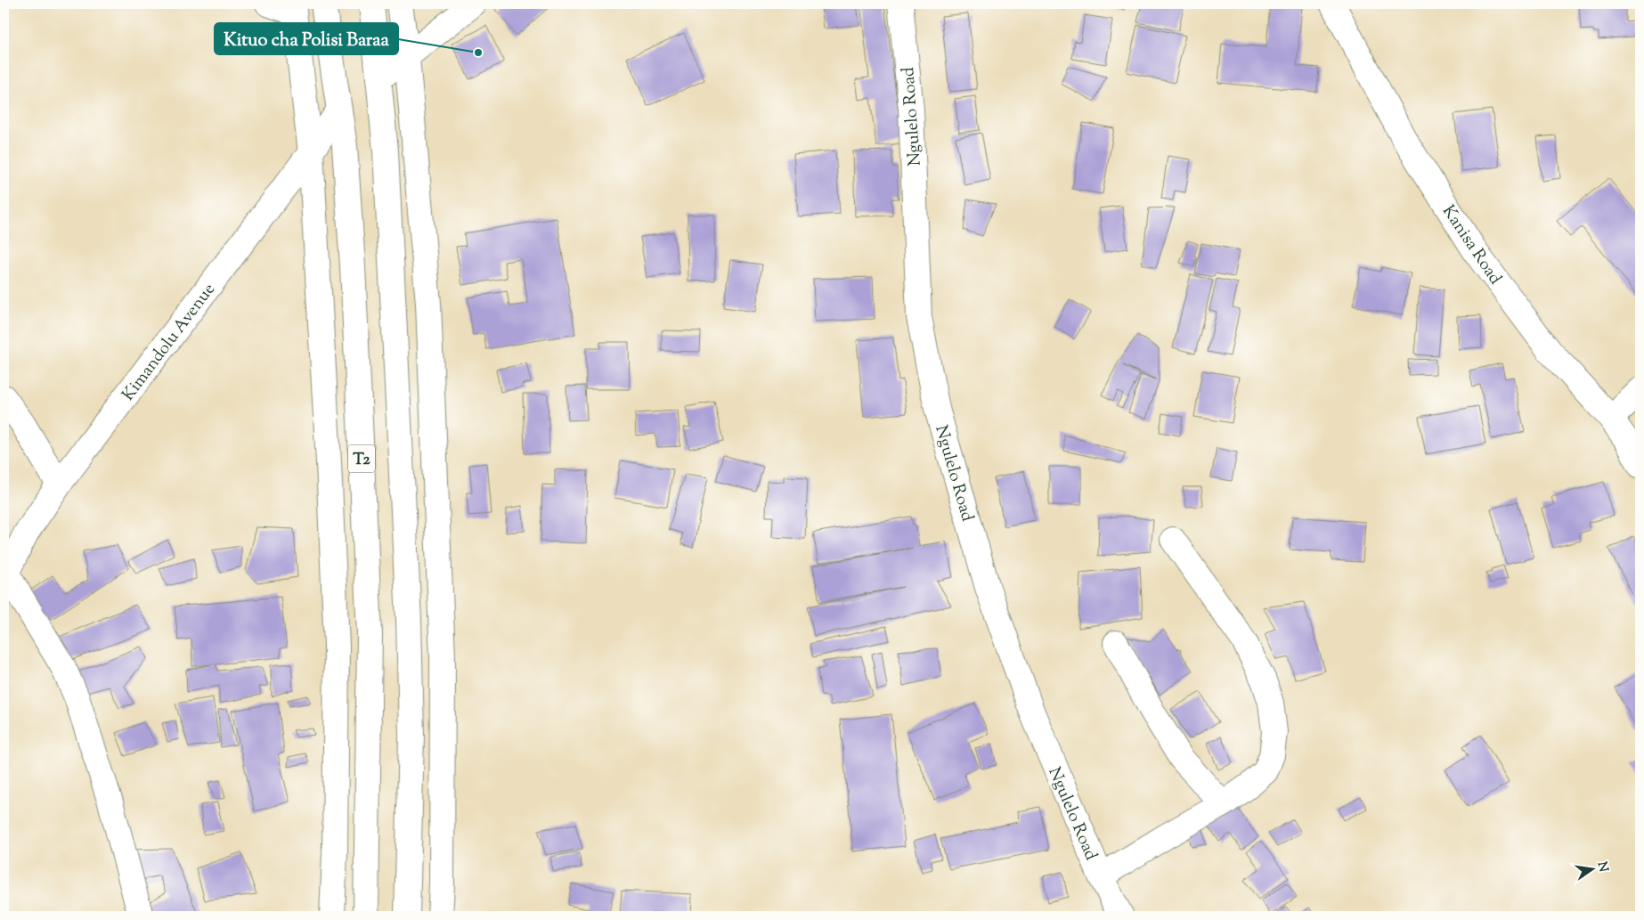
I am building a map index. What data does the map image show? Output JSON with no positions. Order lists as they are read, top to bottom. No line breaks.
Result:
{"streets":{"main road":["Ngulelo Road","Kanisa Road","Kimandolu Avenue","T2"]},"crossings":[["Kimandolu Avenue","T2"]],"places":["Kituo cha Polisi Baraa"],"north":"right"}
